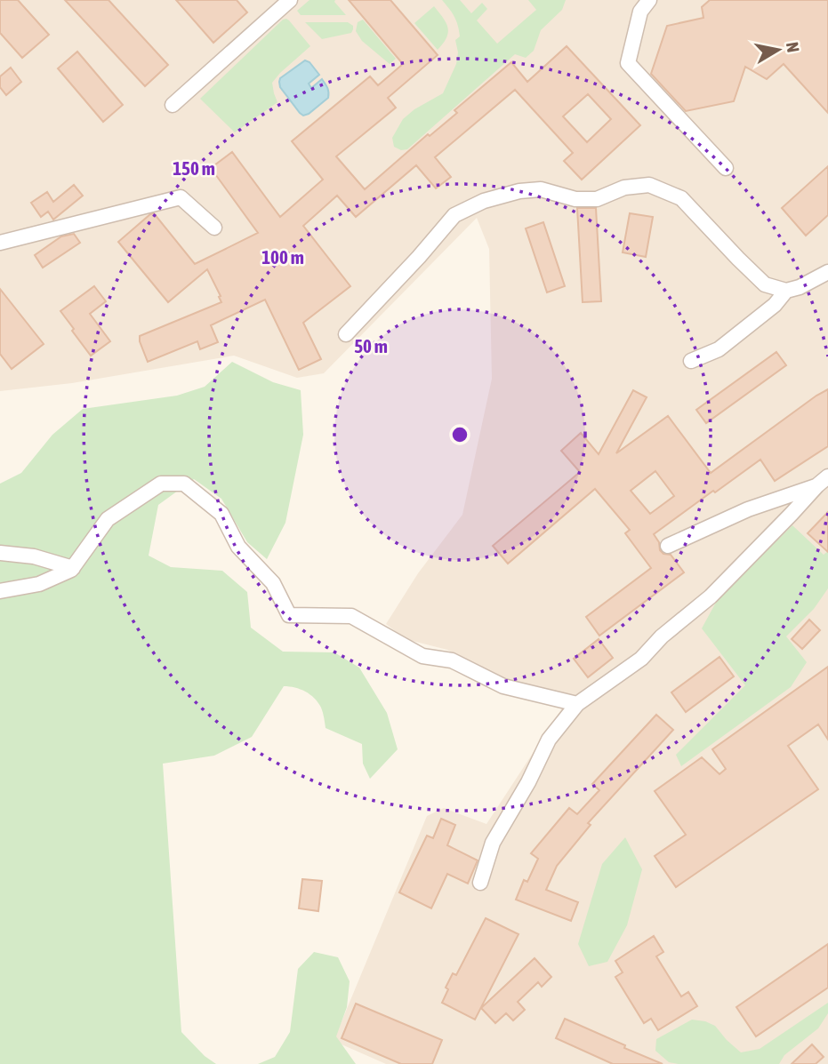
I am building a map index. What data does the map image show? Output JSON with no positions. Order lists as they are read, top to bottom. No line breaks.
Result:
{"north":"right","rings":["150 m","100 m","50 m"]}
